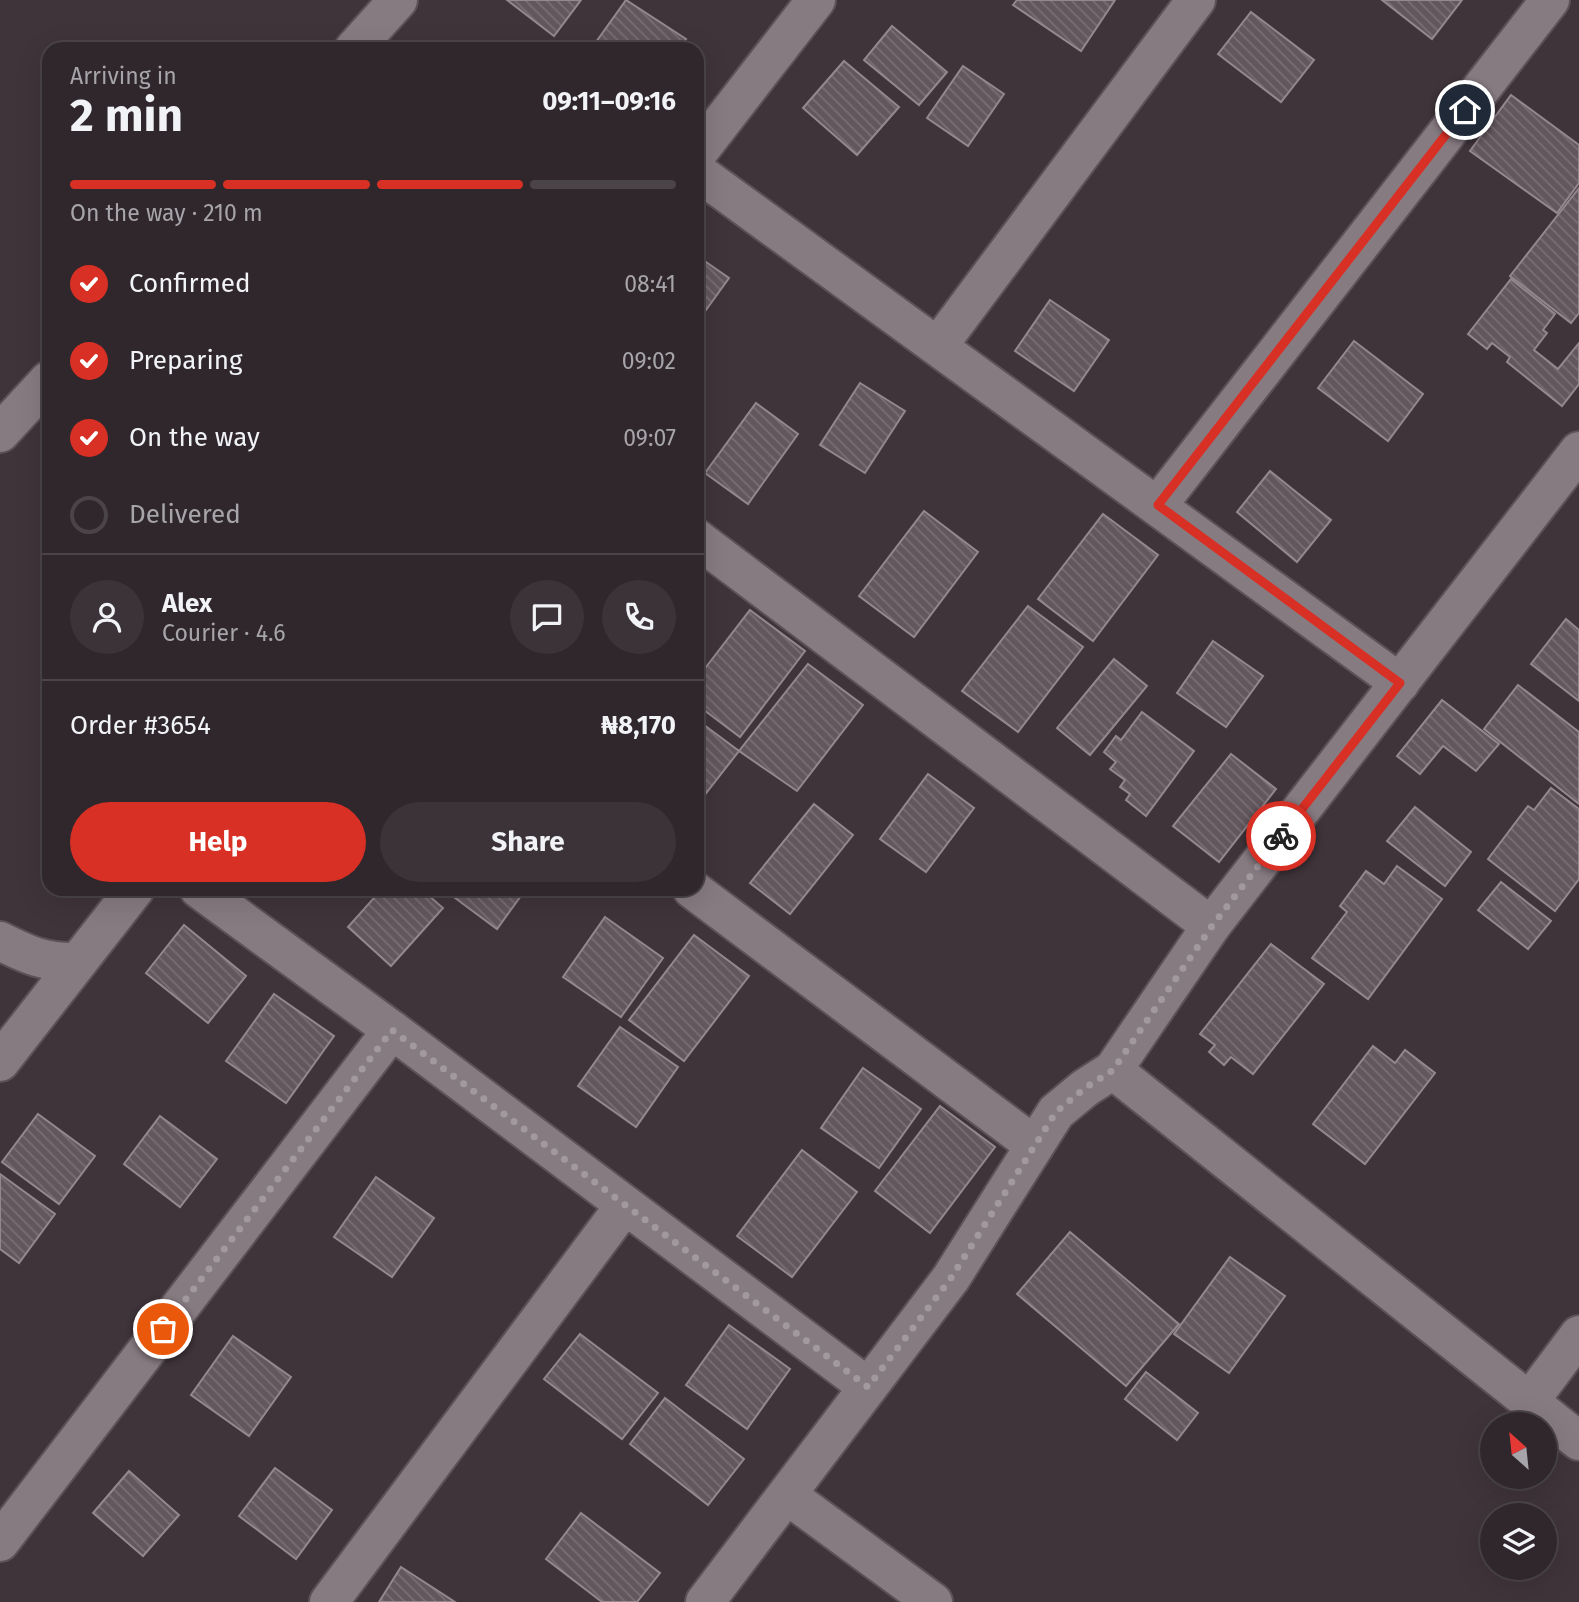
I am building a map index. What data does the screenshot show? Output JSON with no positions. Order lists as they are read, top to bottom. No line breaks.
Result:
{"north":"top left","page":{"heading":["2 min","Arriving in","09:11–09:16"],"panel":["Alex","Courier · 4.6","Order #3654","₦8,170"],"bar":"On the way · 210 m","list":[["Confirmed","08:41"],["Preparing","09:02"],["On the way","09:07"],"Delivered"],"buttons":["Help","Share"]}}
